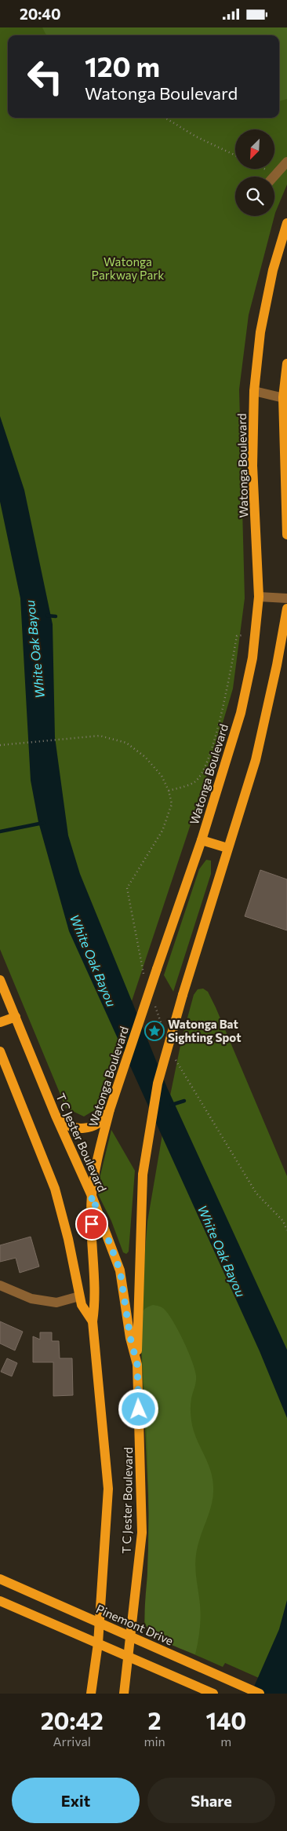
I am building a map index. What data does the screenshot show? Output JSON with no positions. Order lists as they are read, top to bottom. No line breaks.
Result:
{"streets":{"main road":["Watonga Boulevard","T C Jester Boulevard","Pinemont Drive"]},"crossings":[["Watonga Boulevard","T C Jester Boulevard"],["T C Jester Boulevard","Pinemont Drive"]],"water":["White Oak Bayou"],"parks":["Watonga Parkway Park"],"places":{"place":["Watonga Bat Sighting Spot"]},"north":"bottom left","page":{"status":"20:40","turn":["120 m","Watonga Boulevard"],"eta":["20:42","Arrival","2","min","140","m"],"buttons":["Exit","Share"]}}
